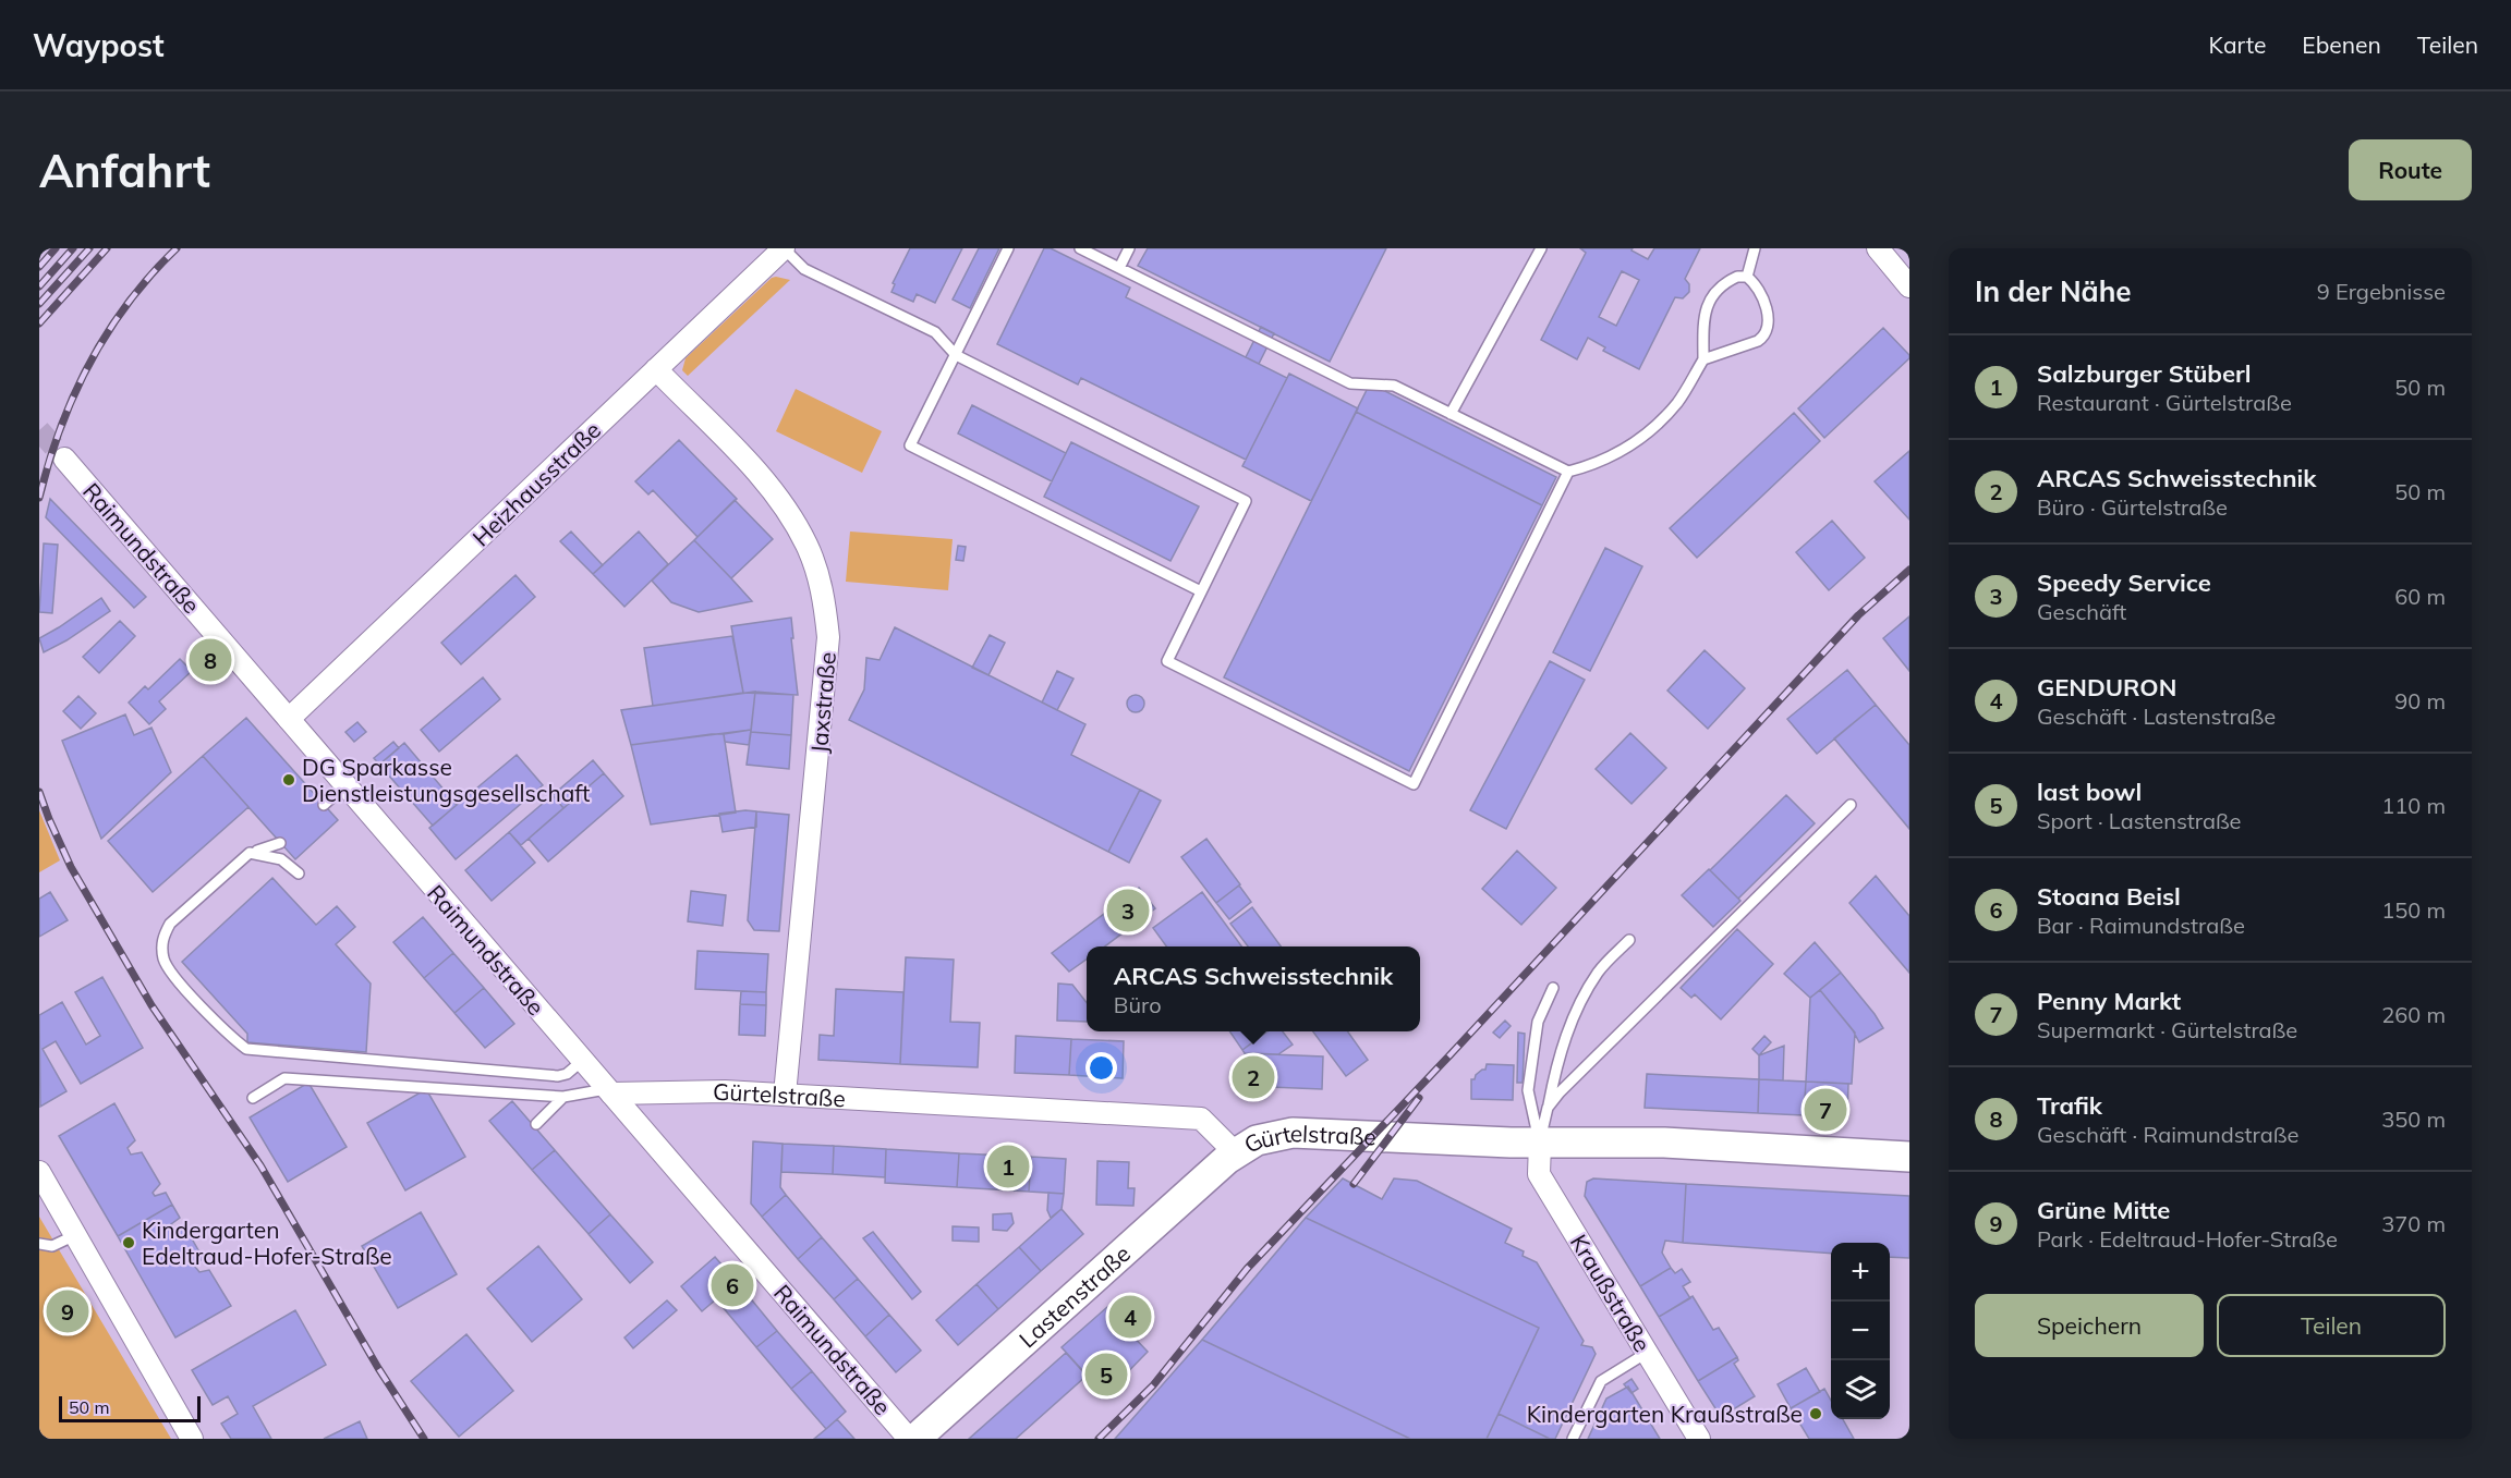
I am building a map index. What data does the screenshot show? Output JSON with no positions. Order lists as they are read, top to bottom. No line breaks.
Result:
{"streets":{"main road":["Gürtelstraße","Lastenstraße"],"street":["Heizhausstraße","Raimundstraße","Jaxstraße","Kraußstraße"]},"crossings":[["Heizhausstraße","Raimundstraße"],["Heizhausstraße","Jaxstraße"],["Raimundstraße","Gürtelstraße"],["Jaxstraße","Gürtelstraße"],["Gürtelstraße","Kraußstraße"],["Gürtelstraße","Lastenstraße"]],"places":["DG Sparkasse Dienstleistungsgesellschaft","Kindergarten Edeltraud-Hofer-Straße","Kindergarten Kraußstraße"],"scale_bar":"50 m","page":{"header":"Waypost","nav":["Karte","Ebenen","Teilen"],"buttons":["Route",["Speichern","Teilen"]],"title":"Anfahrt","heading":["In der Nähe","9 Ergebnisse"],"list":[{"mark":"1","name":"Salzburger Stüberl","note":"Restaurant · Gürtelstraße","value":"50 m"},{"mark":"2","name":"ARCAS Schweisstechnik","note":"Büro · Gürtelstraße","value":"50 m"},{"mark":"3","name":"Speedy Service","note":"Geschäft","value":"60 m"},{"mark":"4","name":"GENDURON","note":"Geschäft · Lastenstraße","value":"90 m"},{"mark":"5","name":"last bowl","note":"Sport · Lastenstraße","value":"110 m"},{"mark":"6","name":"Stoana Beisl","note":"Bar · Raimundstraße","value":"150 m"},{"mark":"7","name":"Penny Markt","note":"Supermarkt · Gürtelstraße","value":"260 m"},{"mark":"8","name":"Trafik","note":"Geschäft · Raimundstraße","value":"350 m"},{"mark":"9","name":"Grüne Mitte","note":"Park · Edeltraud-Hofer-Straße","value":"370 m"}],"pins":["8","3","2","7","1","6","9","4","5"],"popup":["ARCAS Schweisstechnik","Büro"],"map_buttons":["+","−"],"scale":"50 m"}}
